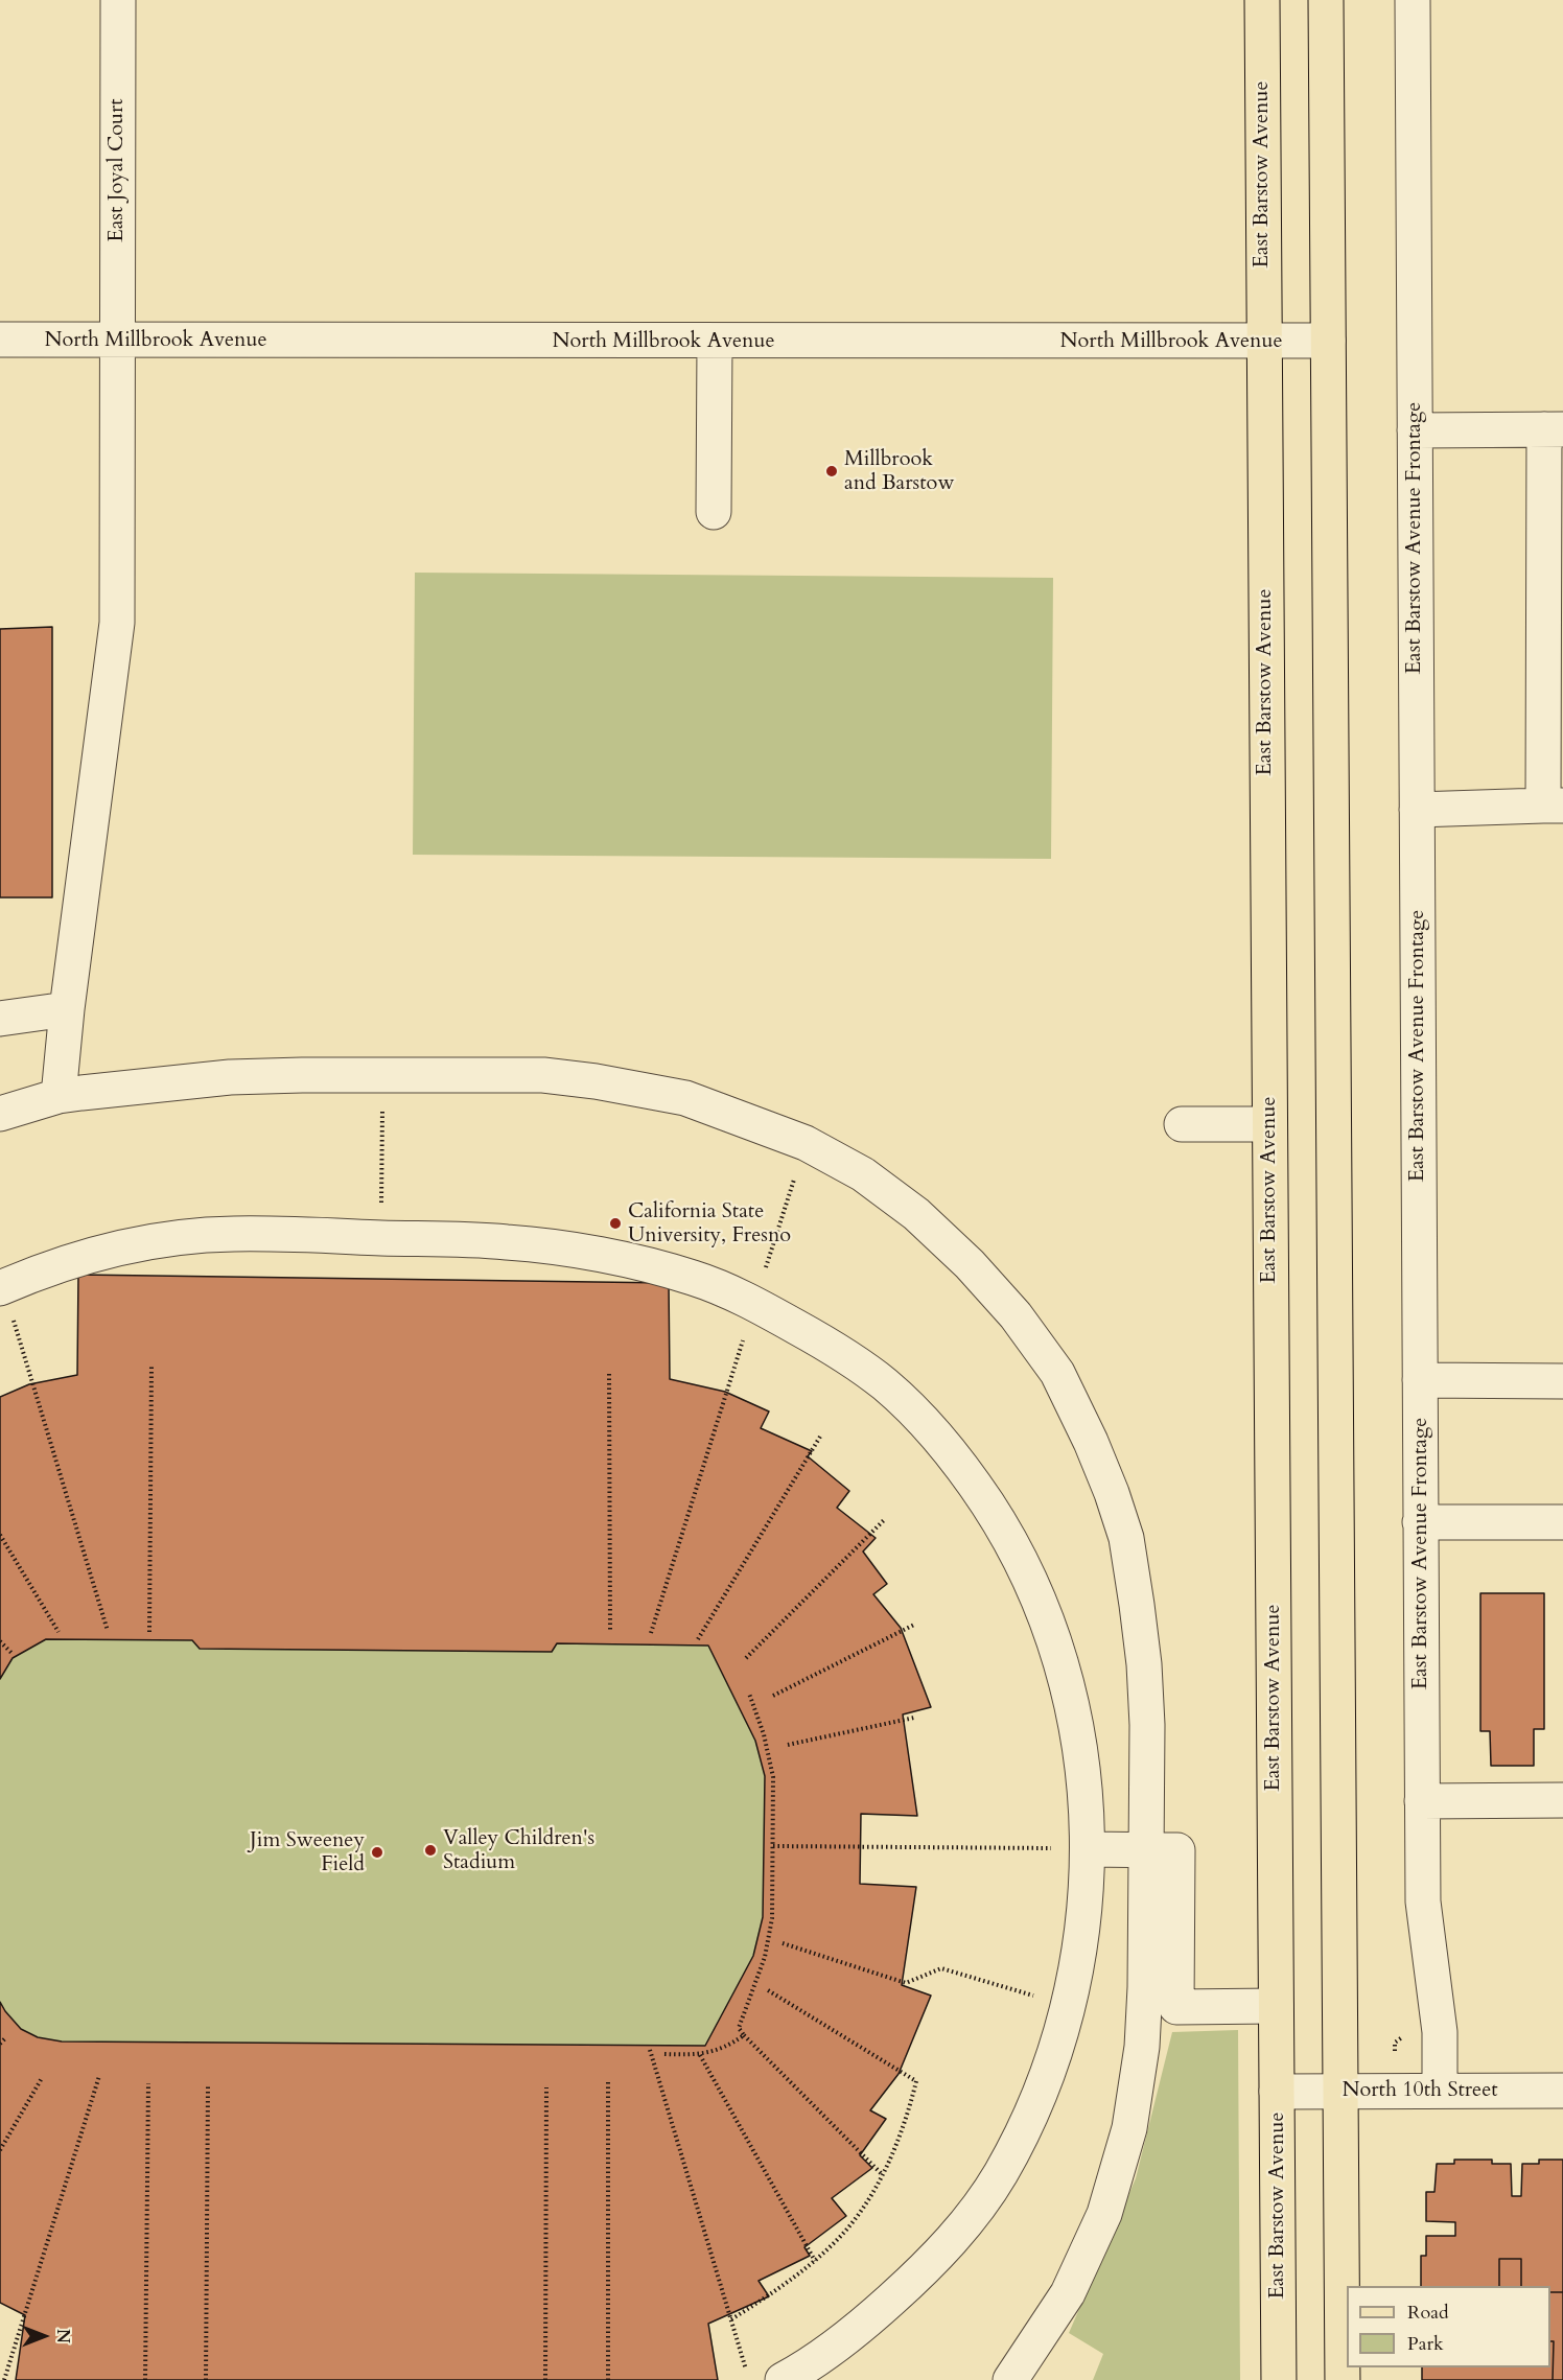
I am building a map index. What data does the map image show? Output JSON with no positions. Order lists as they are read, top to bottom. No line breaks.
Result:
{"streets":{"main road":["East Barstow Avenue"],"street":["East Joyal Court","North Millbrook Avenue","East Barstow Avenue Frontage","North 10th Street"]},"crossings":[["East Joyal Court","North Millbrook Avenue"],["East Barstow Avenue","North Millbrook Avenue"],["East Barstow Avenue","North 10th Street"],["East Barstow Avenue Frontage","North 10th Street"]],"places":["Millbrook and Barstow","California State University, Fresno","Valley Children's Stadium","Jim Sweeney Field"],"legend":["Road","Park"],"north":"right"}
